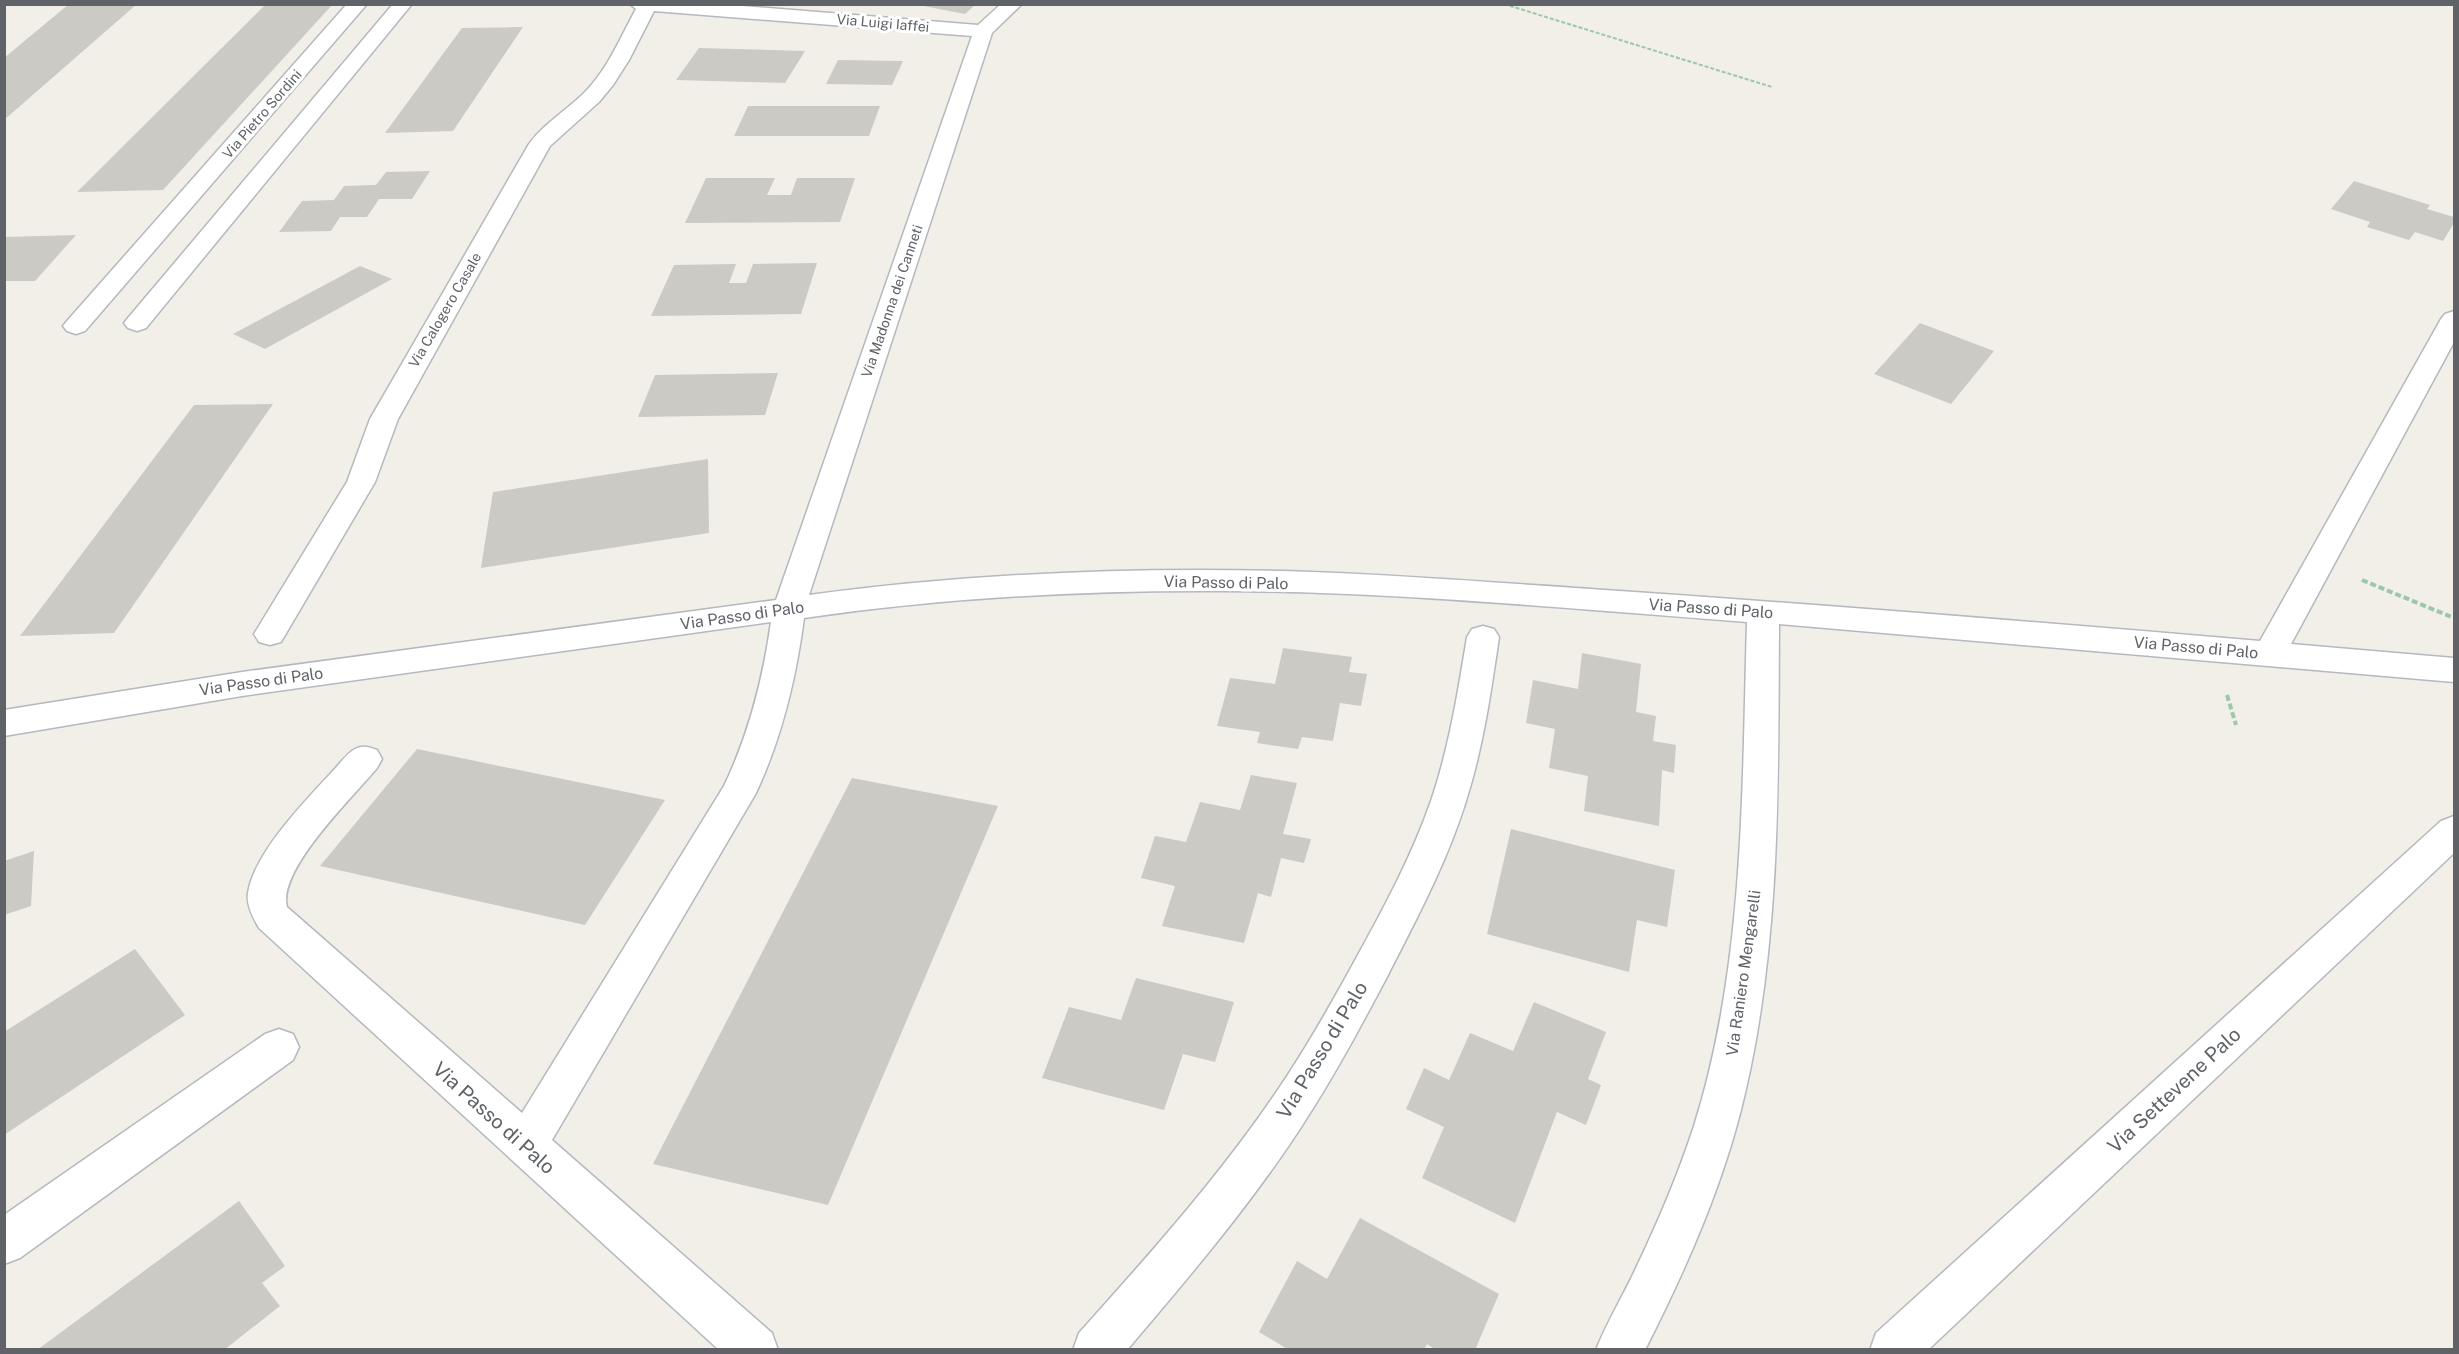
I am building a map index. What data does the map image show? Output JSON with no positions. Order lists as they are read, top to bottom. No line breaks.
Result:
{"streets":{"street":["Via Luigi Iaffei","Via Pietro Sordini","Via Madonna dei Canneti","Via Calogero Casale","Via Passo di Palo","Via Raniero Mengarelli","Via Settevene Palo"]},"crossings":[["Via Luigi Iaffei","Via Madonna dei Canneti"],["Via Luigi Iaffei","Via Calogero Casale"],["Via Madonna dei Canneti","Via Passo di Palo"],["Via Passo di Palo","Via Raniero Mengarelli"]]}
